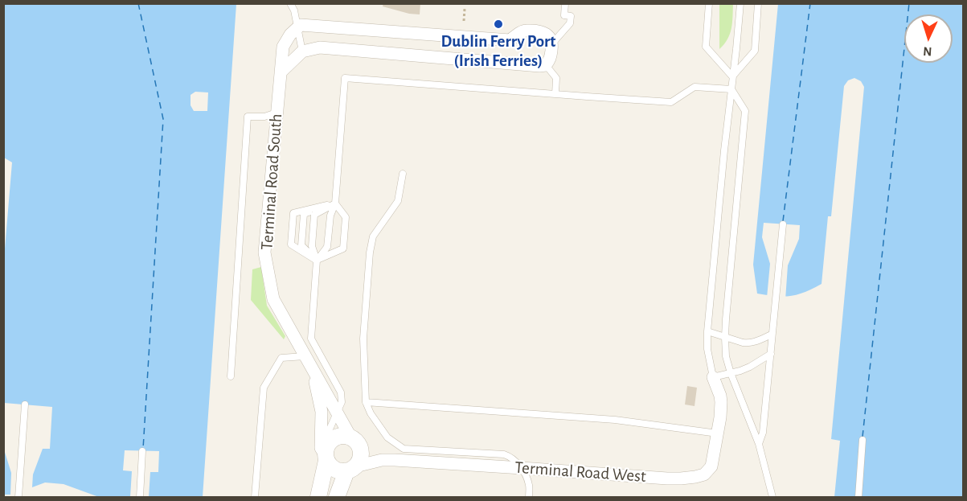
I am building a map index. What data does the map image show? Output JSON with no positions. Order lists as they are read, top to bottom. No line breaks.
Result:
{"streets":{"street":["Terminal Road South","Terminal Road West"]},"crossings":[["Terminal Road South","Terminal Road West"]],"places":["Dublin Ferry Port (Irish Ferries)"],"north":"bottom"}
